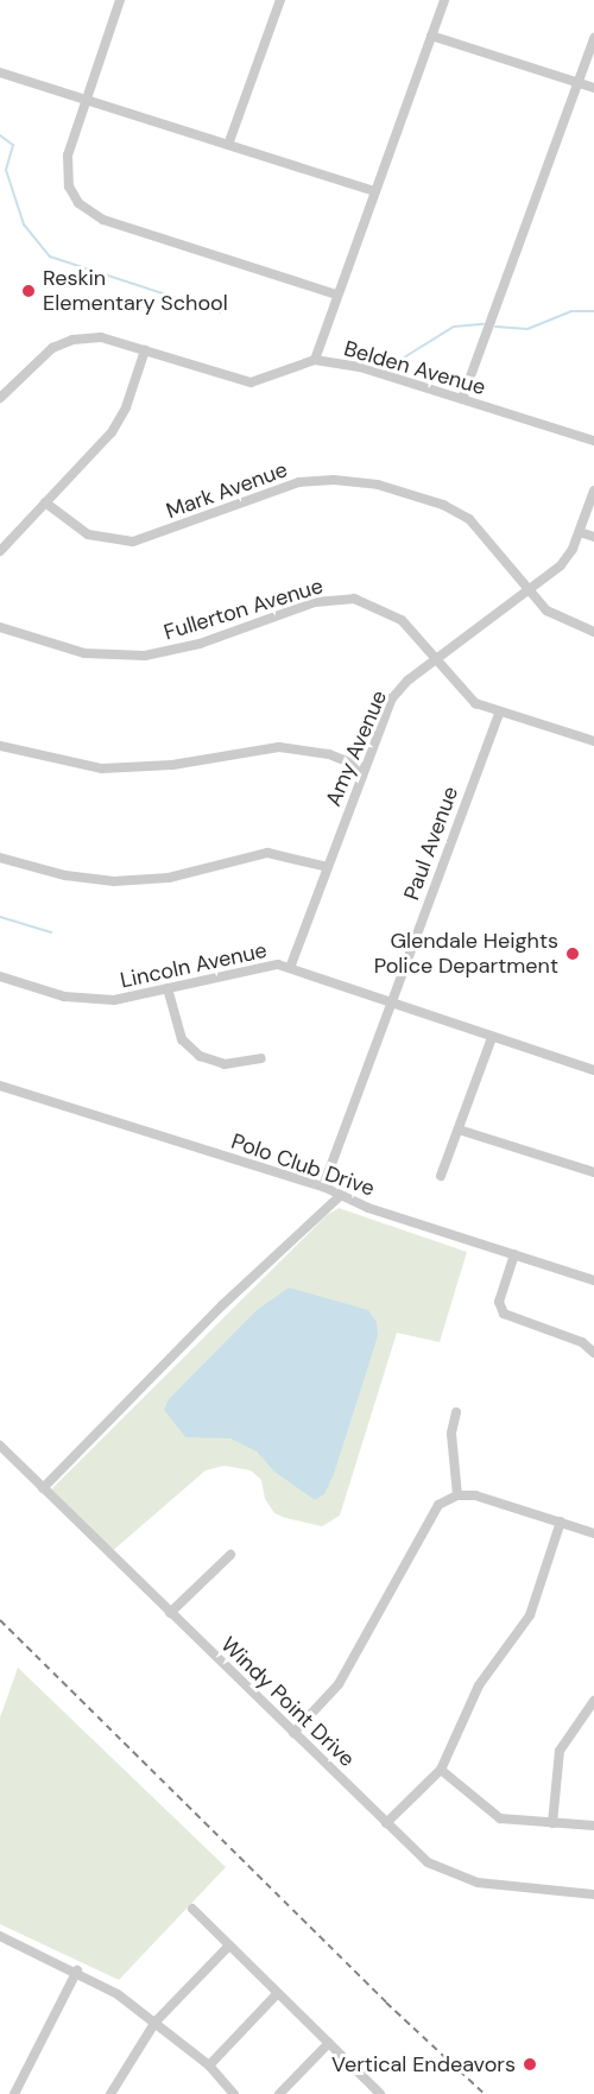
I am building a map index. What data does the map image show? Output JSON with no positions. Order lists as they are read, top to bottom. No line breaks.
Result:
{"streets":{"street":["Belden Avenue","Mark Avenue","Fullerton Avenue","Amy Avenue","Paul Avenue","Lincoln Avenue","Polo Club Drive","Windy Point Drive"]},"crossings":[["Mark Avenue","Amy Avenue"],["Fullerton Avenue","Amy Avenue"],["Fullerton Avenue","Paul Avenue"],["Amy Avenue","Lincoln Avenue"],["Paul Avenue","Lincoln Avenue"],["Paul Avenue","Polo Club Drive"]],"places":["Reskin Elementary School","Glendale Heights Police Department","Vertical Endeavors"]}
